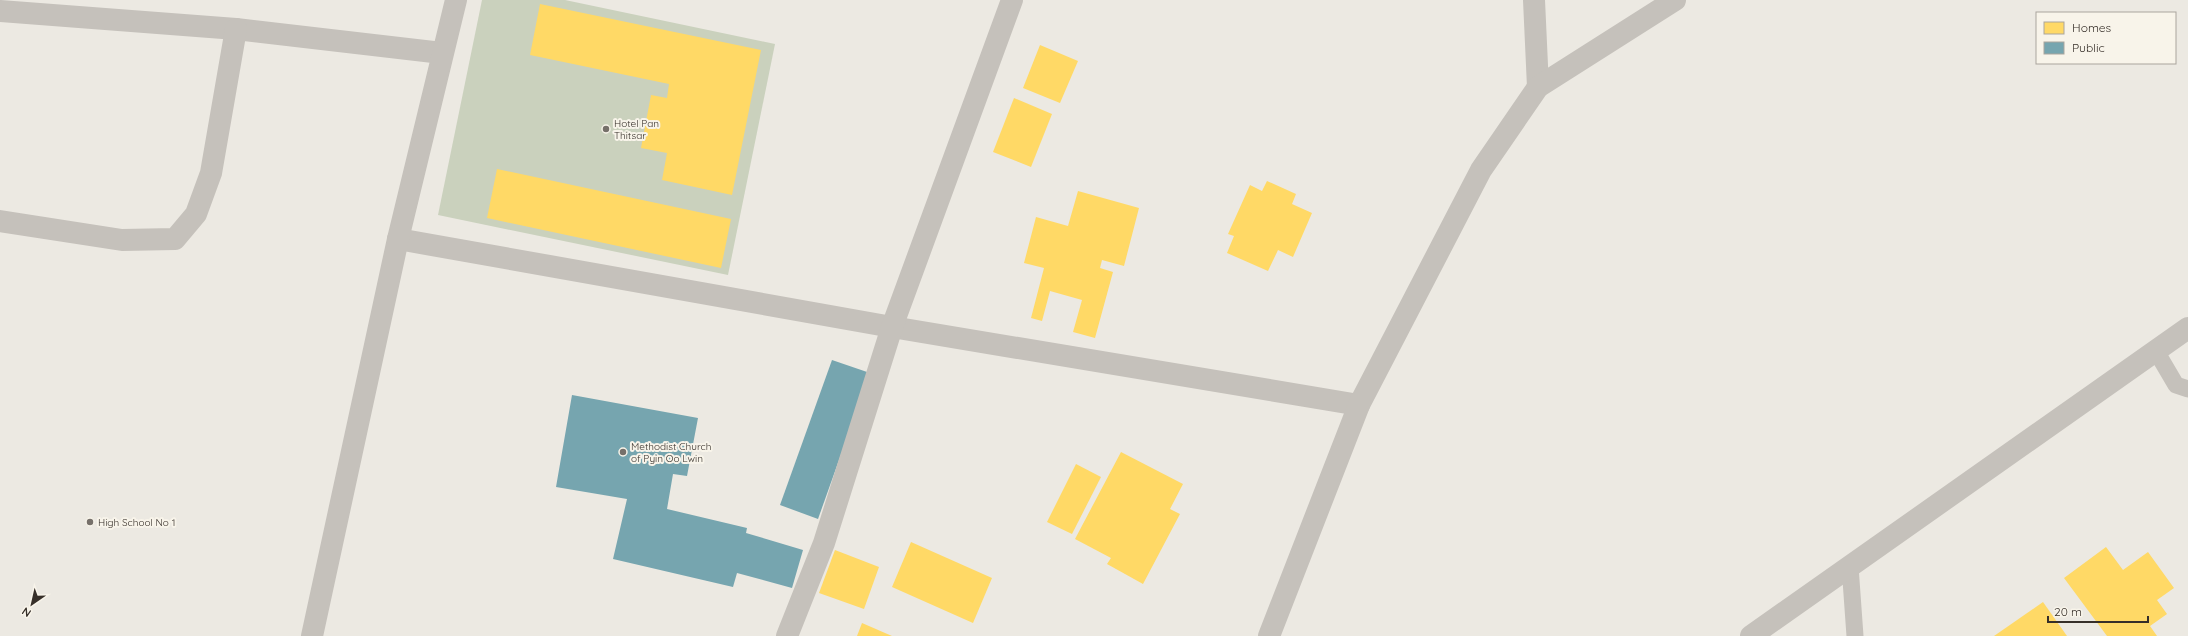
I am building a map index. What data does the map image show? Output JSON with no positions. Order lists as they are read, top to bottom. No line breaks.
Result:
{"places":["Hotel Pan Thitsar","Methodist Church of Pyin Oo Lwin","High School No 1"],"legend":["Homes","Public"],"scale_bar":"20 m","north":"bottom left"}
